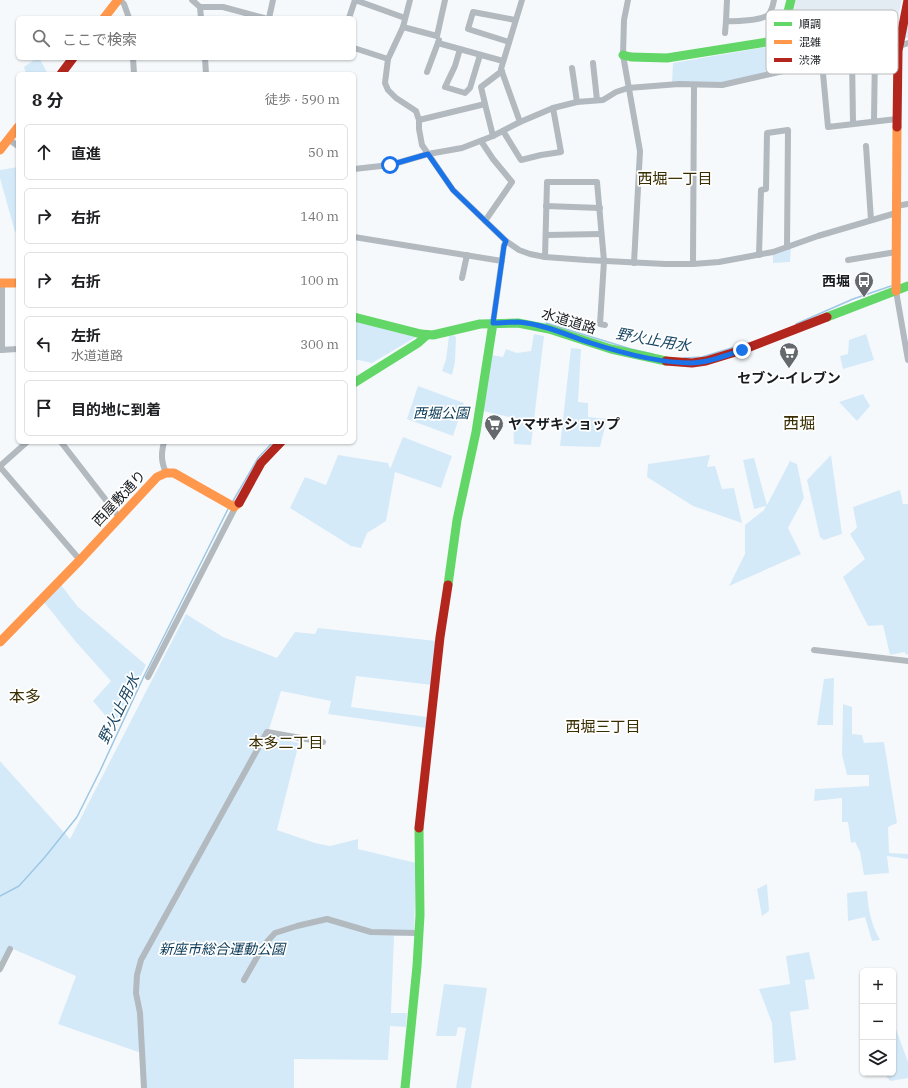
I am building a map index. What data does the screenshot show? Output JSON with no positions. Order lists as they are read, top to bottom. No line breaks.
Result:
{"streets":{"street":["水道道路","西屋敷通り"]},"districts":["西堀一丁目","西堀","本多","西堀三丁目","本多二丁目"],"water":["野火止用水"],"parks":["西堀公園","新座市総合運動公園"],"places":{"bus stop":["西堀"],"supermarket":["セブン-イレブン","ヤマザキショップ"]},"legend":["順調","混雑","渋滞"],"page":{"search":"ここで検索","heading":["8 分","徒歩 · 590 m"],"list":[["直進","50 m"],["右折","140 m"],["右折","100 m"],["左折","水道道路","300 m"],"目的地に到着"],"map_buttons":["+","−"]}}
